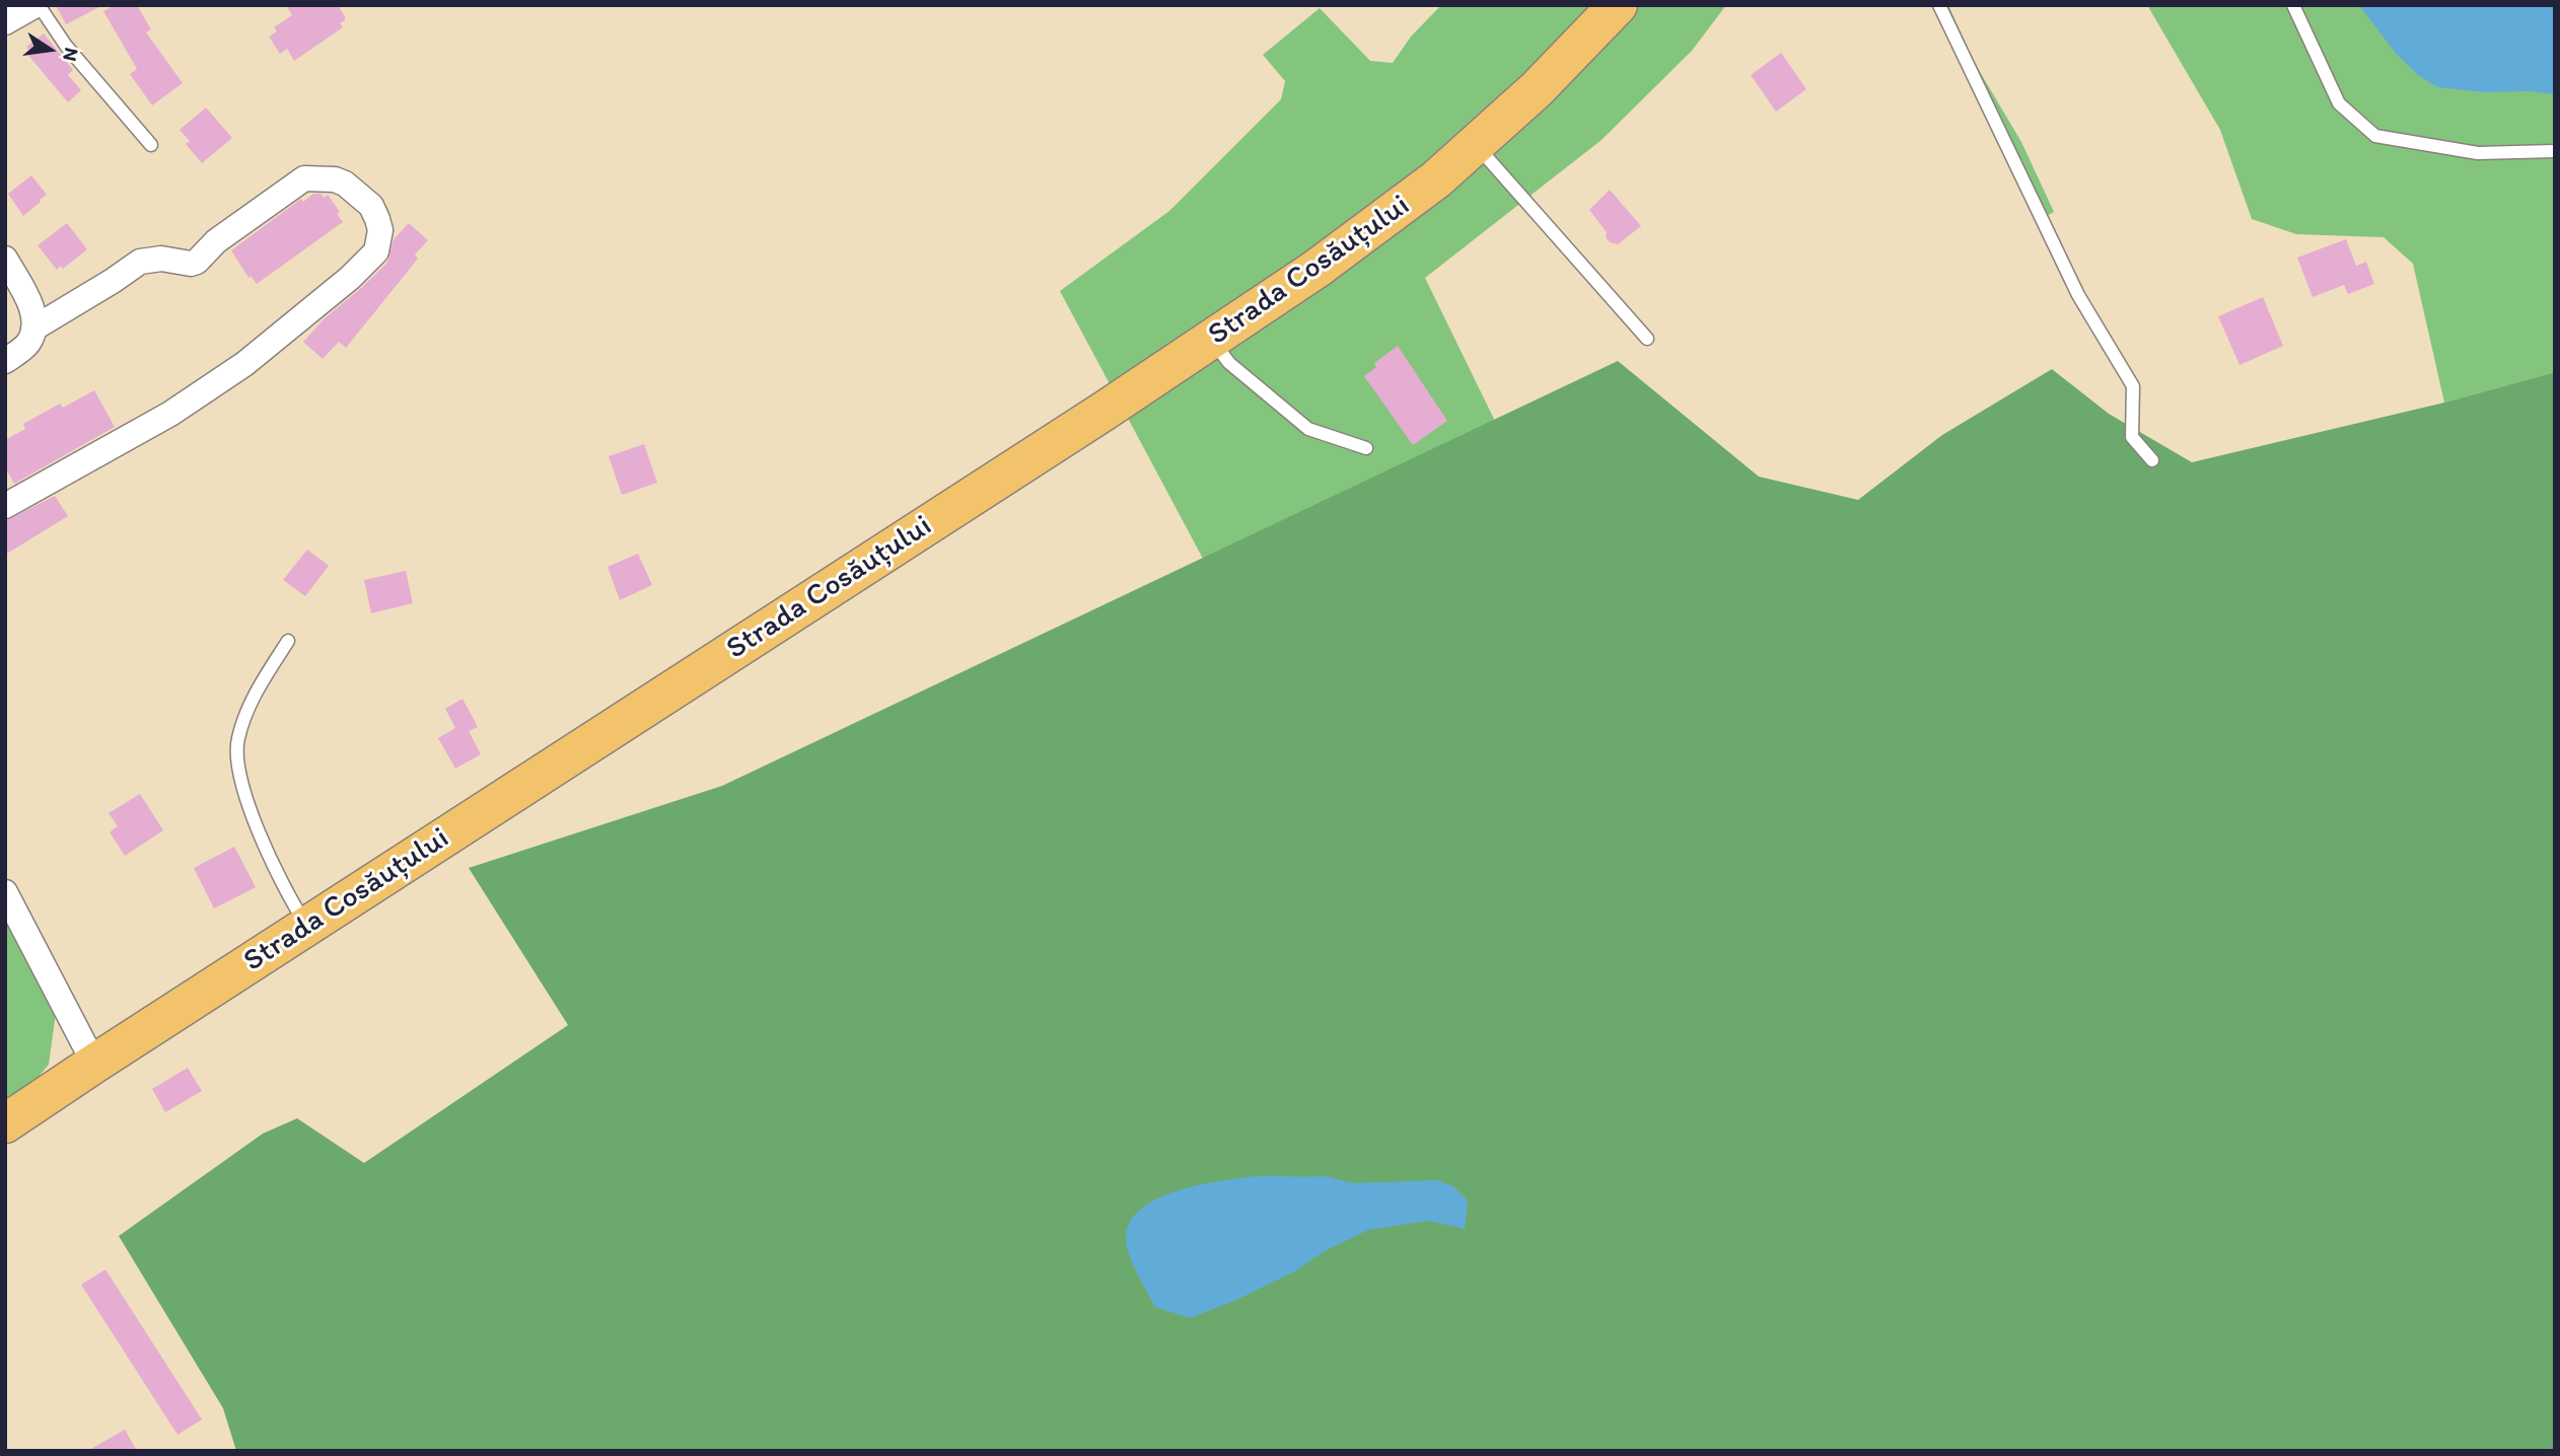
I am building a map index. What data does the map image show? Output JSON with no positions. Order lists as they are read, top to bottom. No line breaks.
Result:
{"streets":{"main road":["Strada Cosăuțului"]},"north":"right"}
